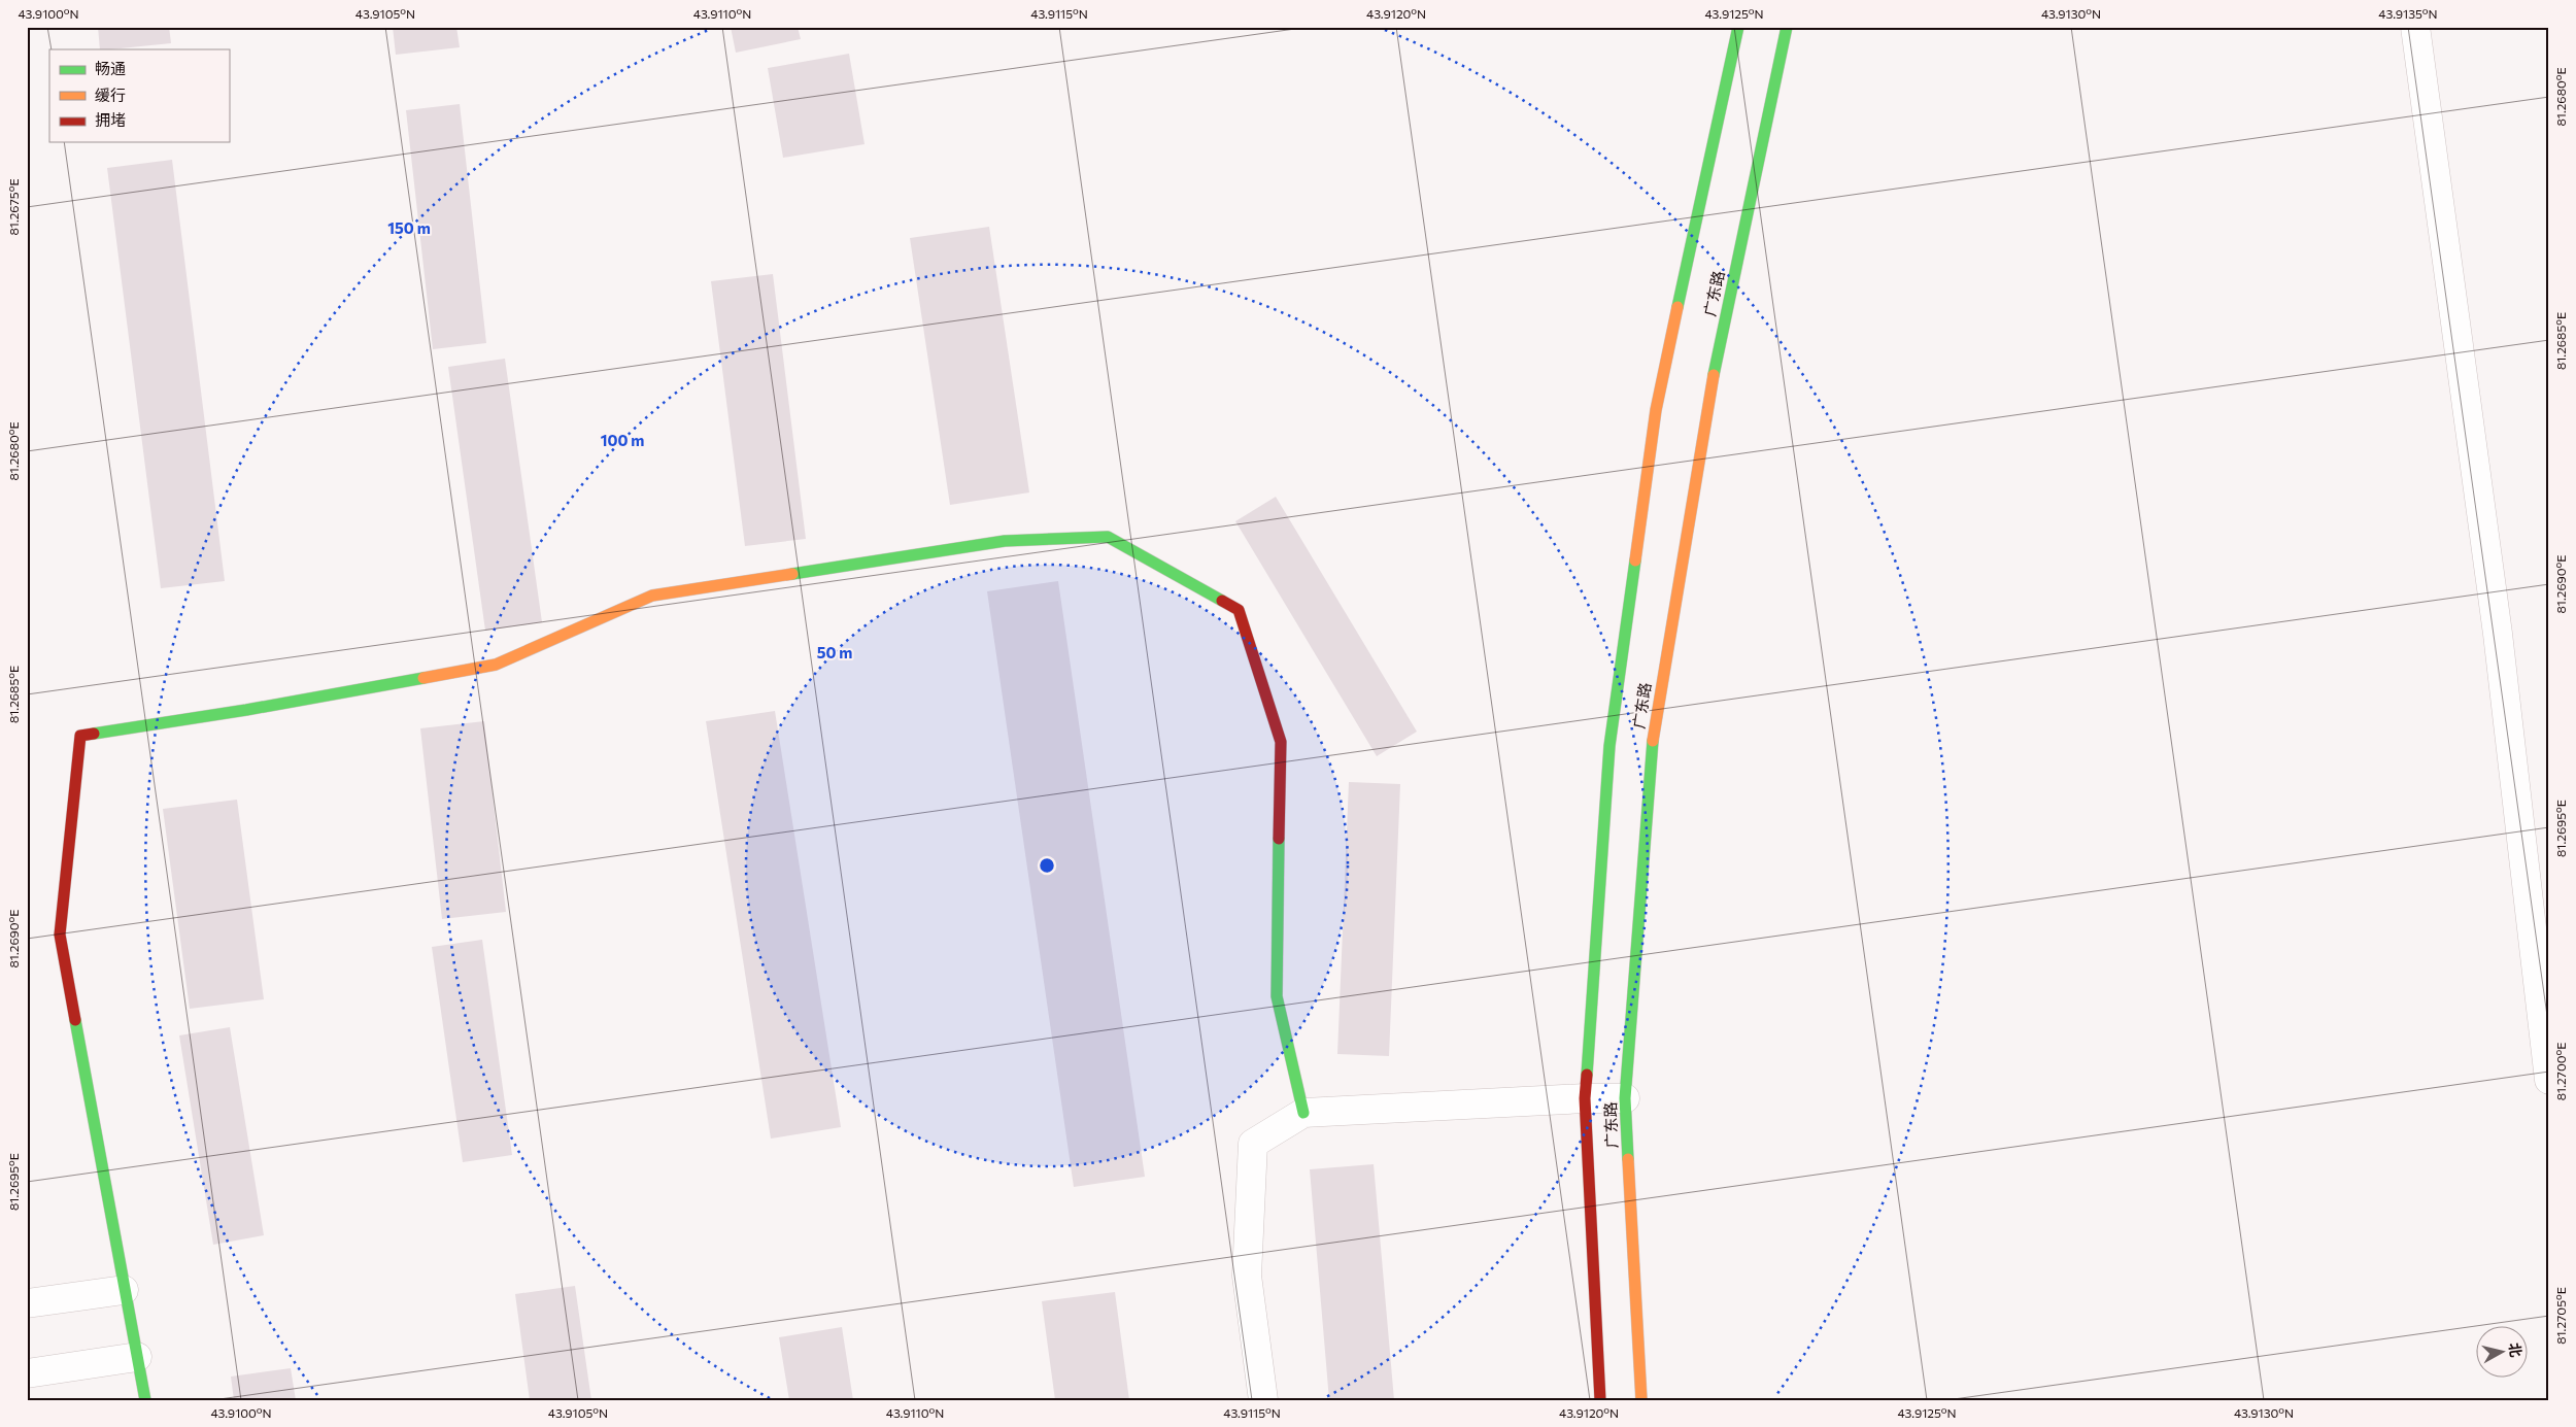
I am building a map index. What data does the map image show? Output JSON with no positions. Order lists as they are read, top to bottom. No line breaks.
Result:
{"streets":{"street":["广东路"]},"legend":["畅通","缓行","拥堵"],"north":"right","coordinates":["43.9100°N","43.9105°N","43.9110°N","43.9115°N","43.9120°N","43.9125°N","43.9130°N","43.9135°N","81.2680°E","81.2675°E","81.2685°E","81.2690°E","81.2695°E","81.2700°E","81.2705°E"],"rings":["150 m","100 m","50 m"]}
